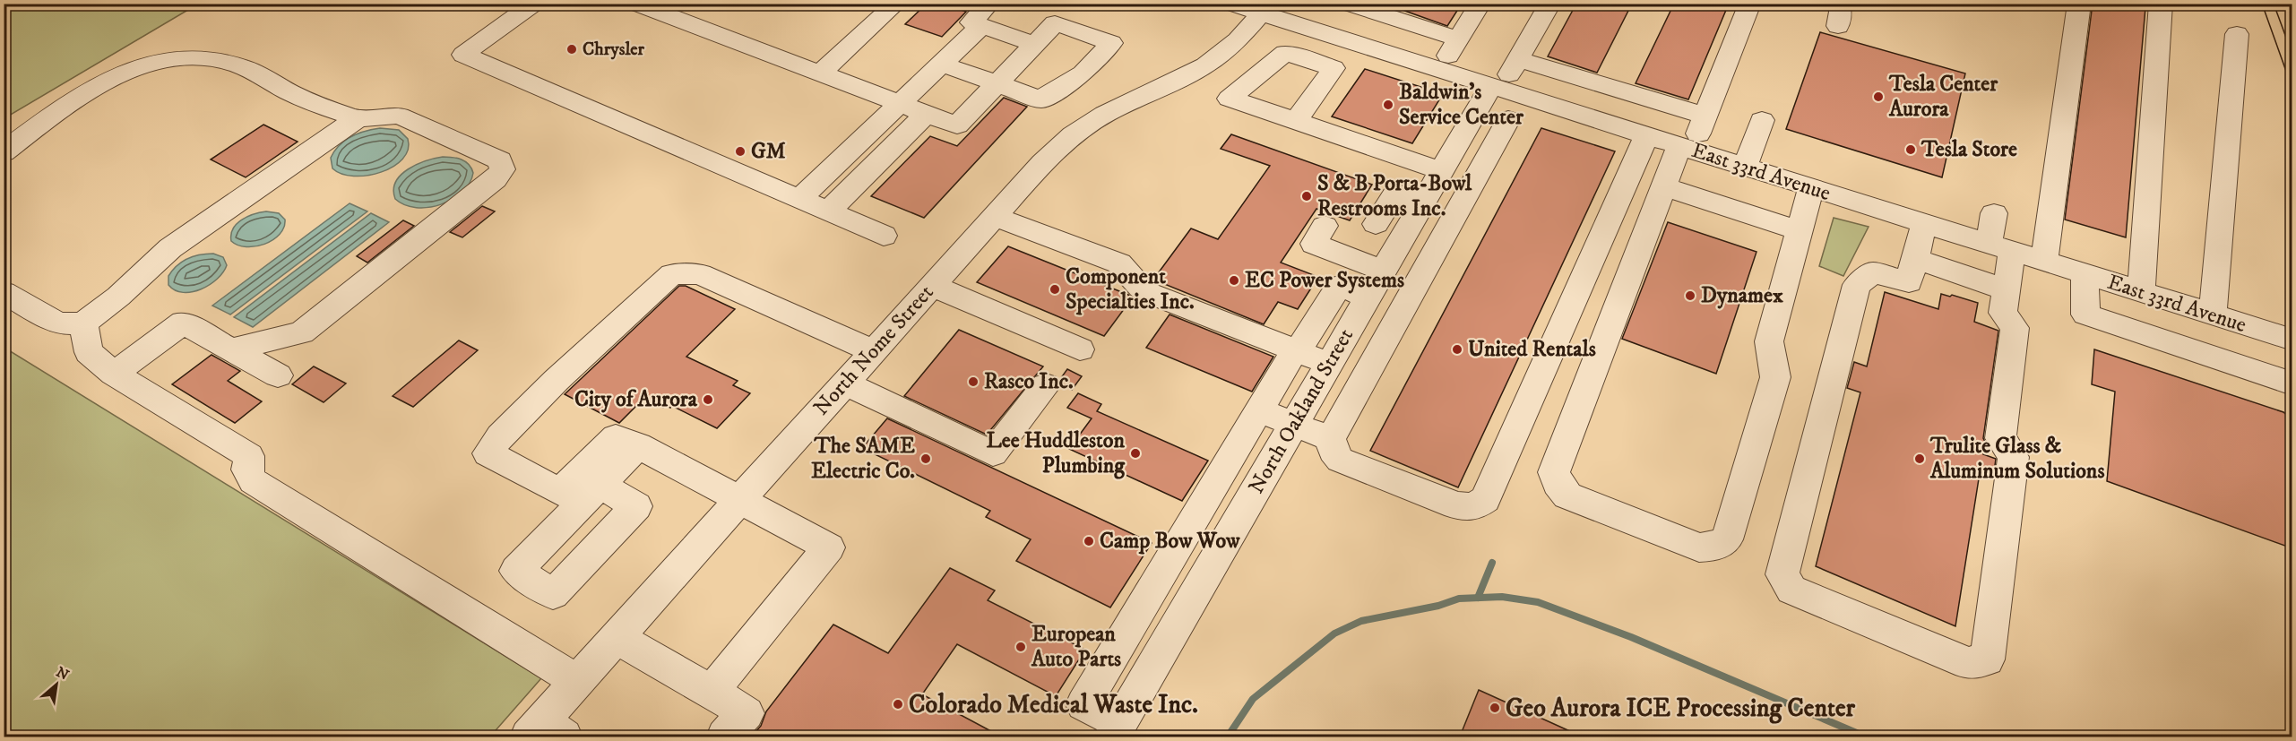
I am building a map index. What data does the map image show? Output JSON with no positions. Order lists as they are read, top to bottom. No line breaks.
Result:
{"streets":{"street":["East 33rd Avenue","North Nome Street","North Oakland Street"]},"crossings":[["East 33rd Avenue","North Nome Street"],["East 33rd Avenue","North Oakland Street"]],"places":["Chrysler","Tesla Center Aurora","Baldwin's Service Center","Tesla Store","GM","S & B Porta-Bowl Restrooms Inc.","EC Power Systems","Component Specialties Inc.","Dynamex","United Rentals","Rasco Inc.","City of Aurora","Lee Huddleston Plumbing","The SAME Electric Co.","Trulite Glass & Aluminum Solutions","Camp Bow Wow","European Auto Parts","Colorado Medical Waste Inc.","Geo Aurora ICE Processing Center"],"north":"top right"}
